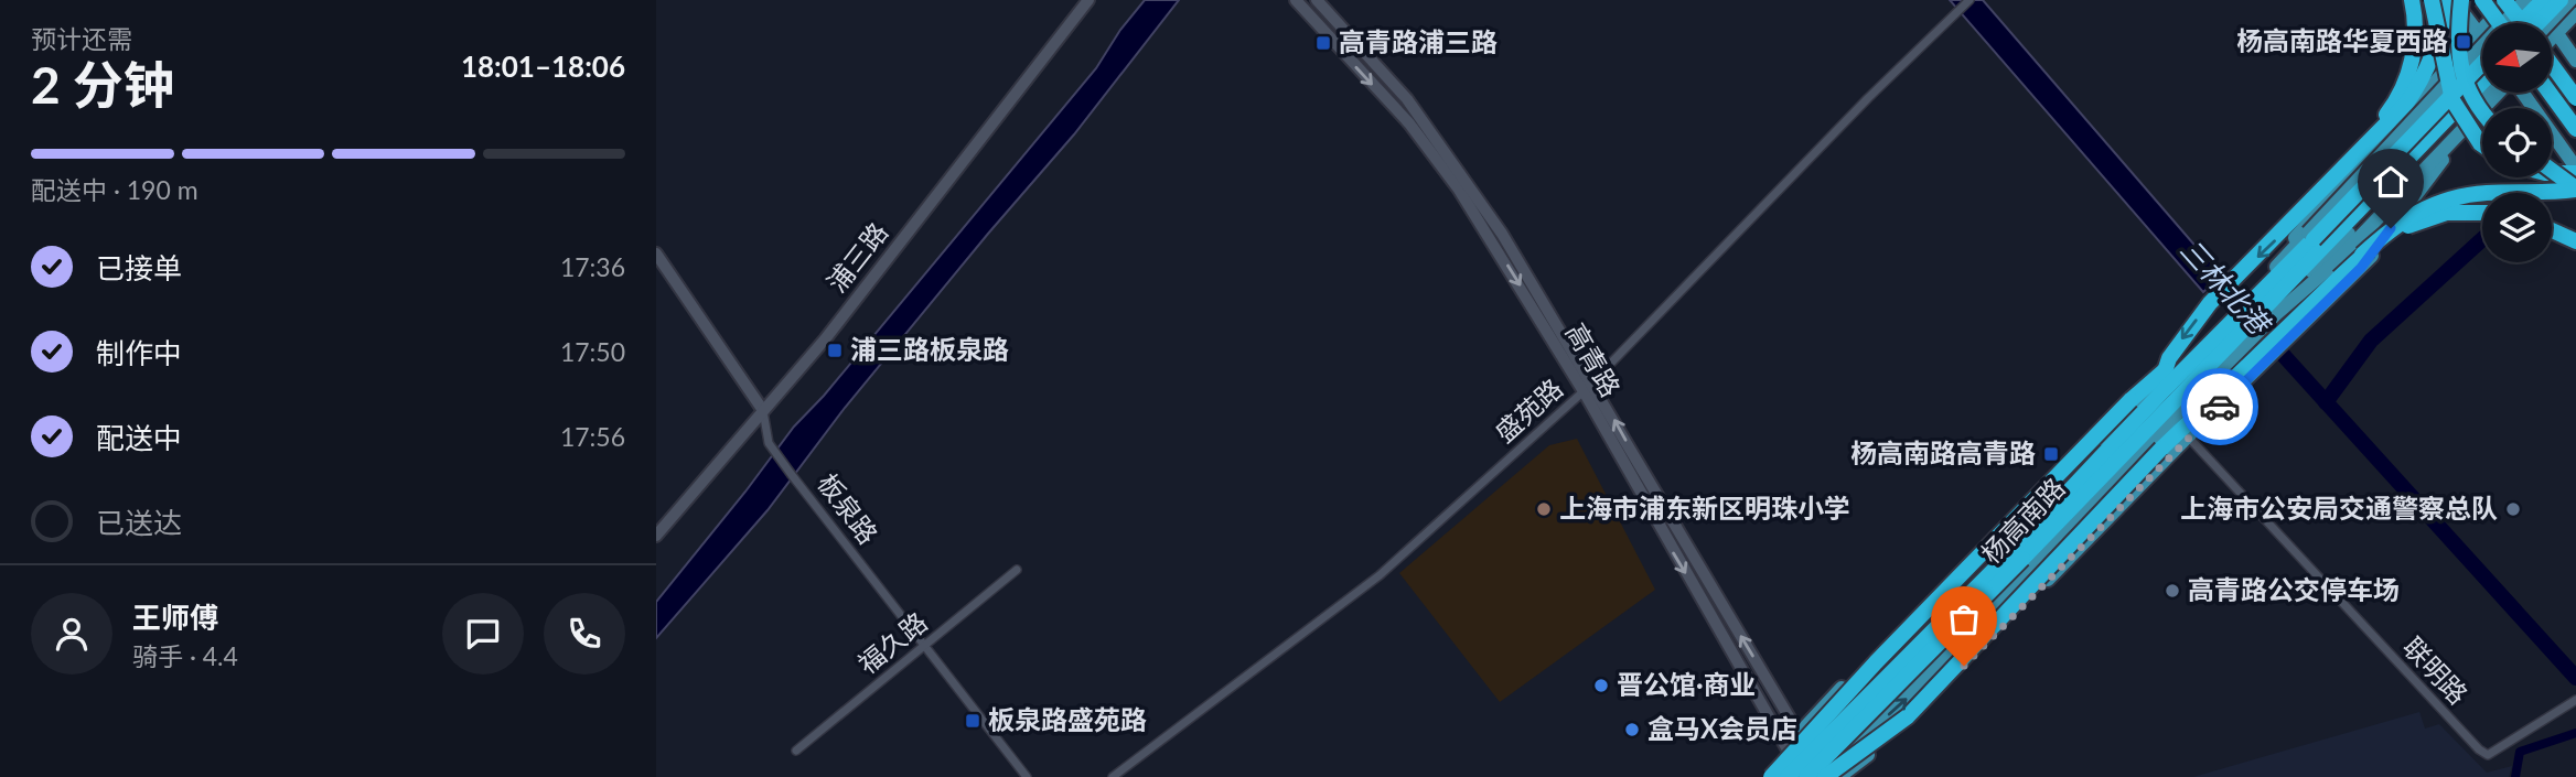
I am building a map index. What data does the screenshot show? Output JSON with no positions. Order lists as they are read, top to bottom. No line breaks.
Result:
{"streets":{"highway":["杨高南路"],"main road":["浦三路","高青路","板泉路"],"street":["盛苑路","福久路","联明路"]},"crossings":[["浦三路","板泉路"],["高青路","盛苑路"],["高青路","杨高南路"],["板泉路","福久路"]],"water":["三林北港"],"places":{"transit":["杨高南路华夏西路","高青路浦三路","浦三路板泉路","杨高南路高青路","板泉路盛苑路"],"other":["上海市浦东新区明珠小学","上海市公安局交通警察总队","高青路公交停车场","晋公馆·商业","盒马X会员店"]},"north":"left","page":{"heading":["2 分钟","预计还需","18:01–18:06"],"panel":["王师傅","骑手 · 4.4"],"bar":"配送中 · 190 m","list":[["已接单","17:36"],["制作中","17:50"],["配送中","17:56"],"已送达"]}}
